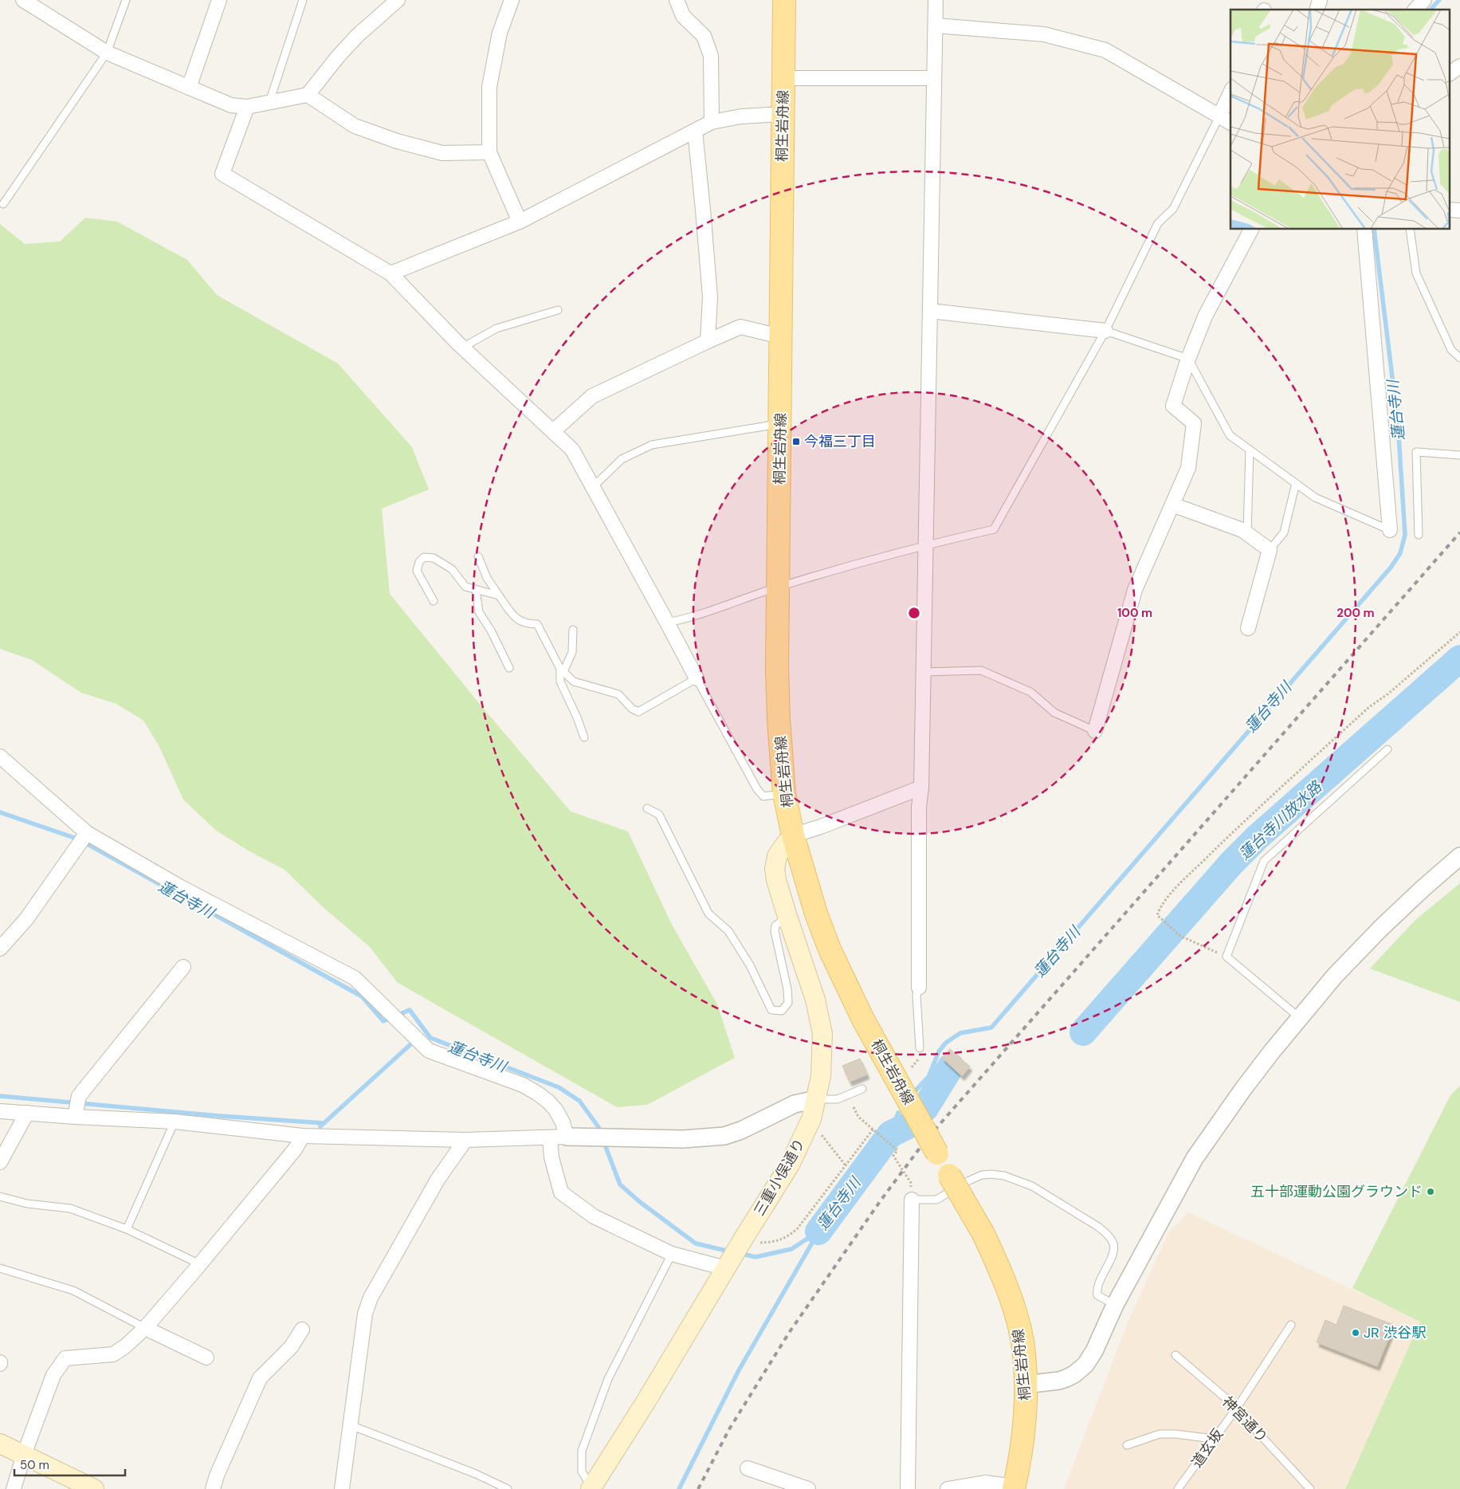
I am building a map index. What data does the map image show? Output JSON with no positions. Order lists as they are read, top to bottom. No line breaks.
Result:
{"streets":{"main road":["桐生岩舟線","三重小俣通り"],"lane":["神宮通り","道玄坂"]},"crossings":[["桐生岩舟線","三重小俣通り"],["神宮通り","道玄坂"]],"water":["蓮台寺川","蓮台寺川放水路"],"places":{"transit":["今福三丁目"],"other":["五十部運動公園グラウンド","JR 渋谷駅"]},"scale_bar":"50 m","rings":["100 m","200 m"]}
